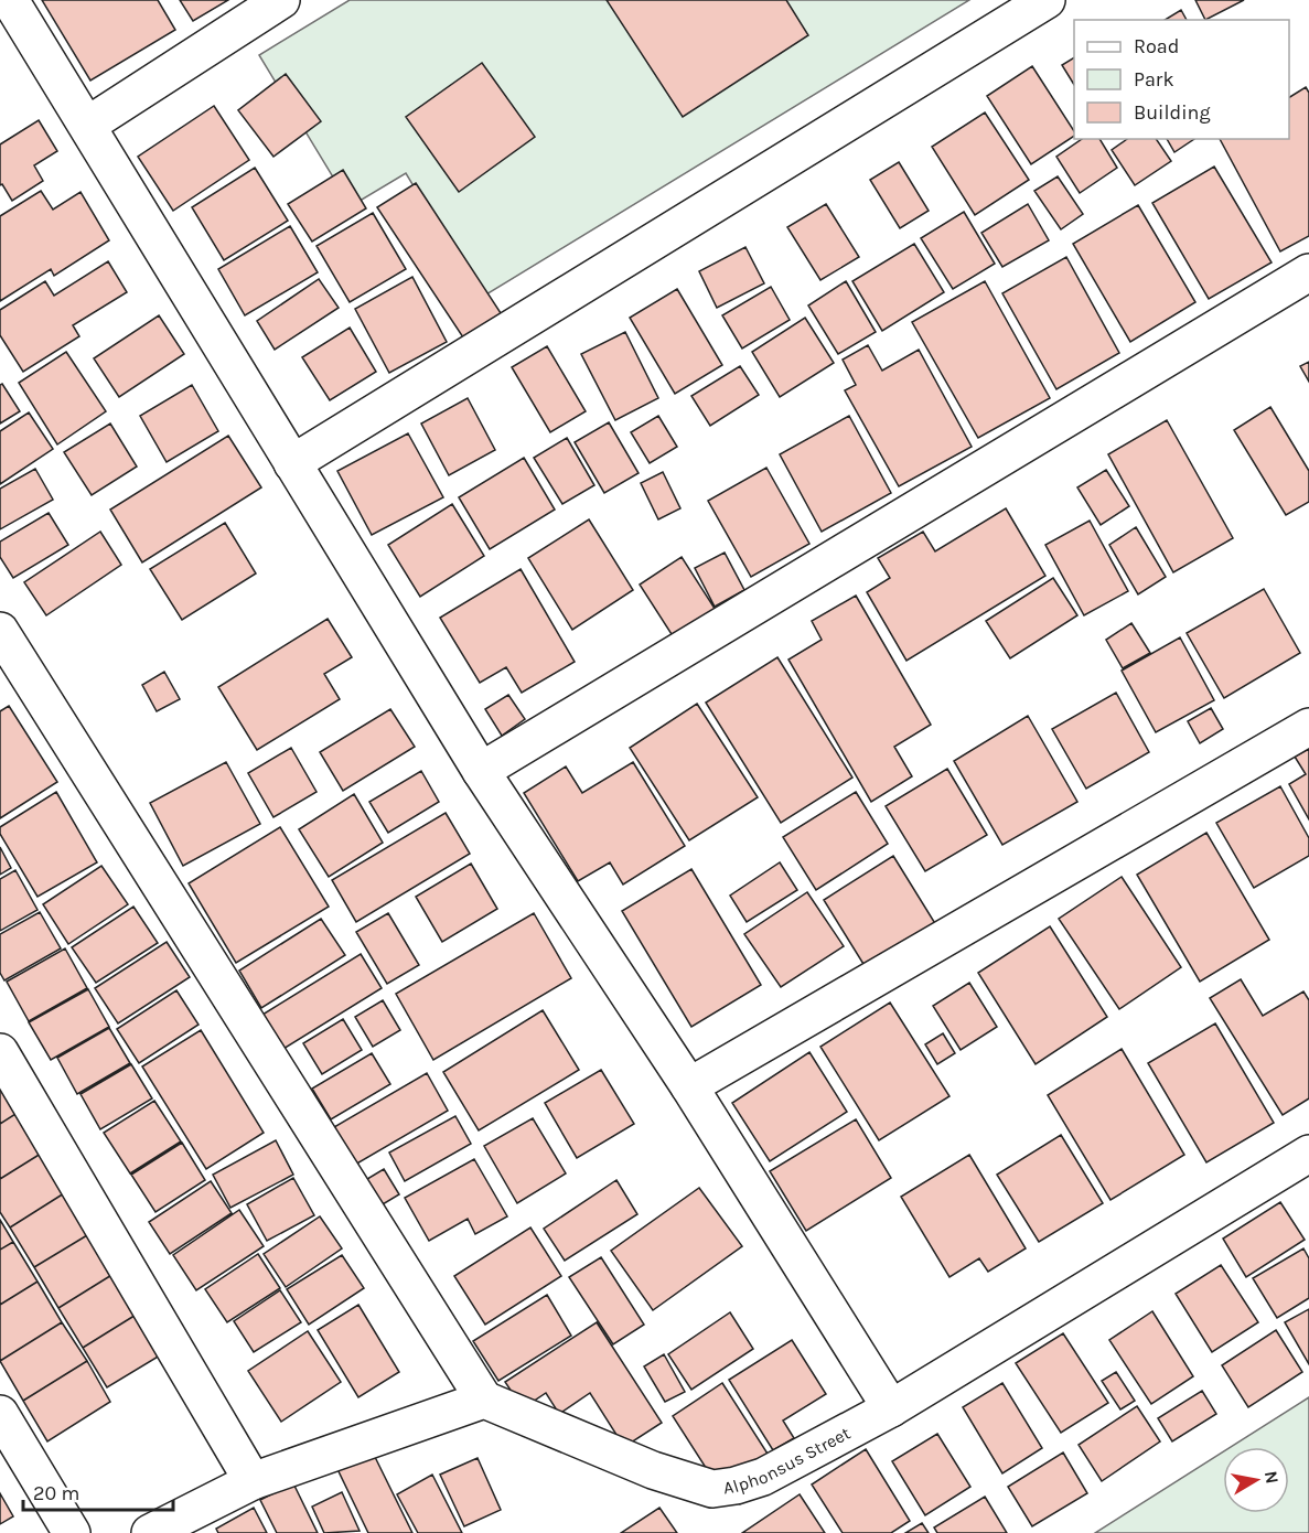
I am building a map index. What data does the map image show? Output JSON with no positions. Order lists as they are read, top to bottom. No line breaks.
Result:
{"streets":{"street":["Alphonsus Street"]},"legend":["Road","Park","Building"],"scale_bar":"20 m","north":"right"}
